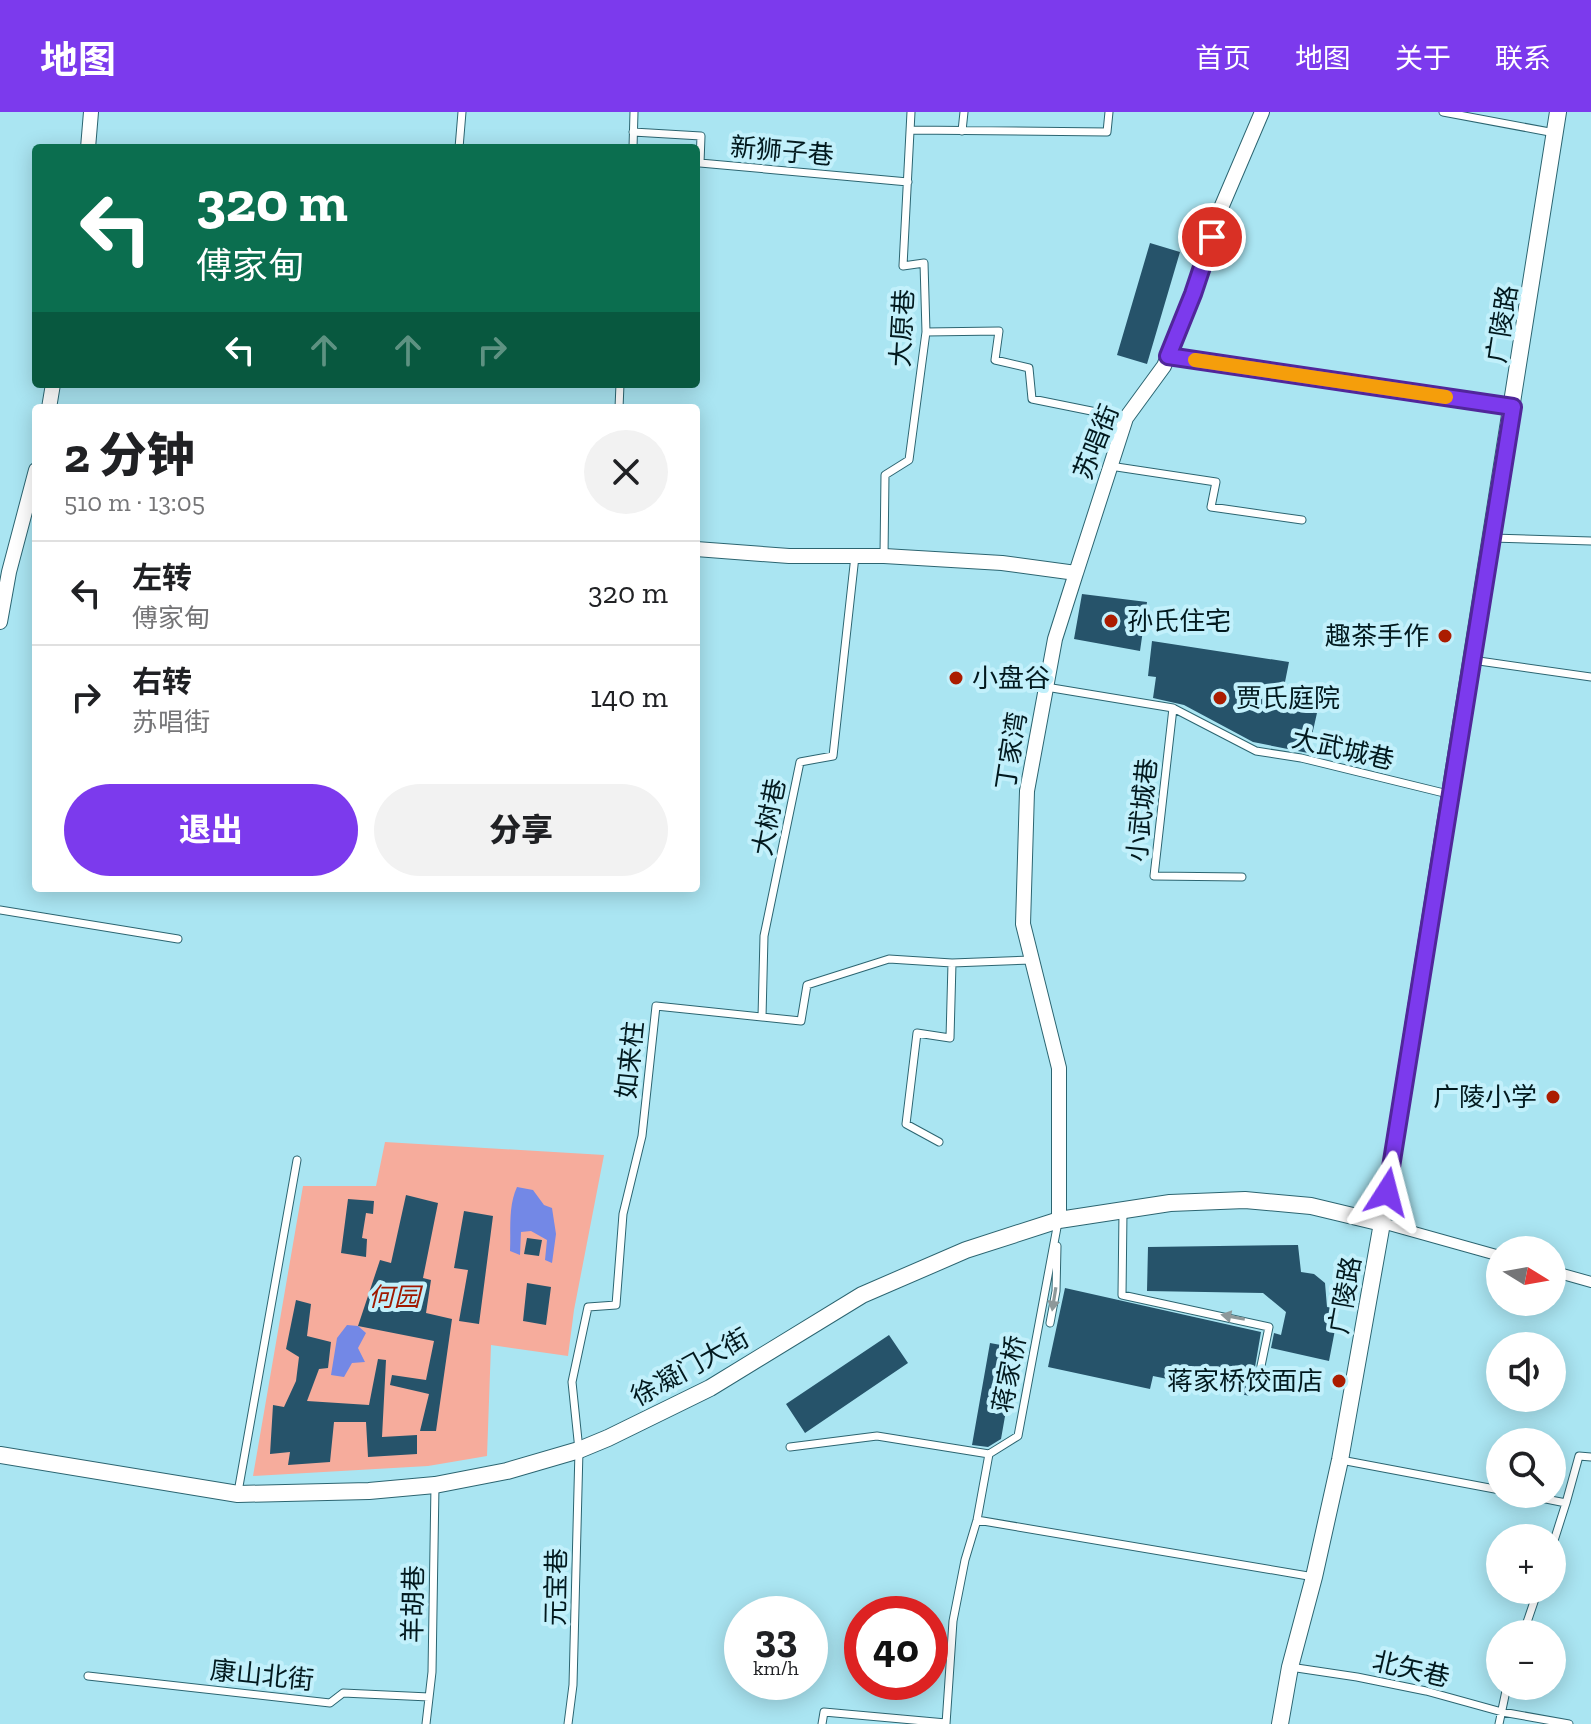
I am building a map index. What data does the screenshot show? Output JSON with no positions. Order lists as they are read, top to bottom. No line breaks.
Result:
{"streets":{"street":["广陵路","苏唱街","丁家湾","徐凝门大街"],"lane":["新狮子巷","大原巷","大武城巷","小武城巷","大树巷","如来柱","蒋家桥","元宝巷","羊胡巷","北矢巷","康山北街"]},"crossings":[["新狮子巷","大原巷"],["广陵路","大武城巷"],["广陵路","徐凝门大街"],["广陵路","北矢巷"],["苏唱街","丁家湾"],["大武城巷","丁家湾"],["大武城巷","小武城巷"],["丁家湾","如来柱"],["丁家湾","徐凝门大街"],["丁家湾","蒋家桥"],["大树巷","如来柱"],["如来柱","徐凝门大街"],["如来柱","元宝巷"],["徐凝门大街","蒋家桥"],["徐凝门大街","元宝巷"],["徐凝门大街","羊胡巷"],["羊胡巷","康山北街"]],"parks":["何园"],"places":["孙氏住宅","趣茶手作","小盘谷","贾氏庭院","广陵小学","蒋家桥饺面店"],"north":"right","page":{"header":"地图","nav":["首页","地图","关于","联系"],"turn":["320 m","傅家甸"],"heading":["2 分钟","510 m · 13:05"],"list":[{"name":"左转","note":"傅家甸","value":"320 m"},{"name":"右转","note":"苏唱街","value":"140 m"}],"buttons":["退出","分享"],"map_buttons":["+","−"],"speed":"33 km/h","limit":"40"}}
